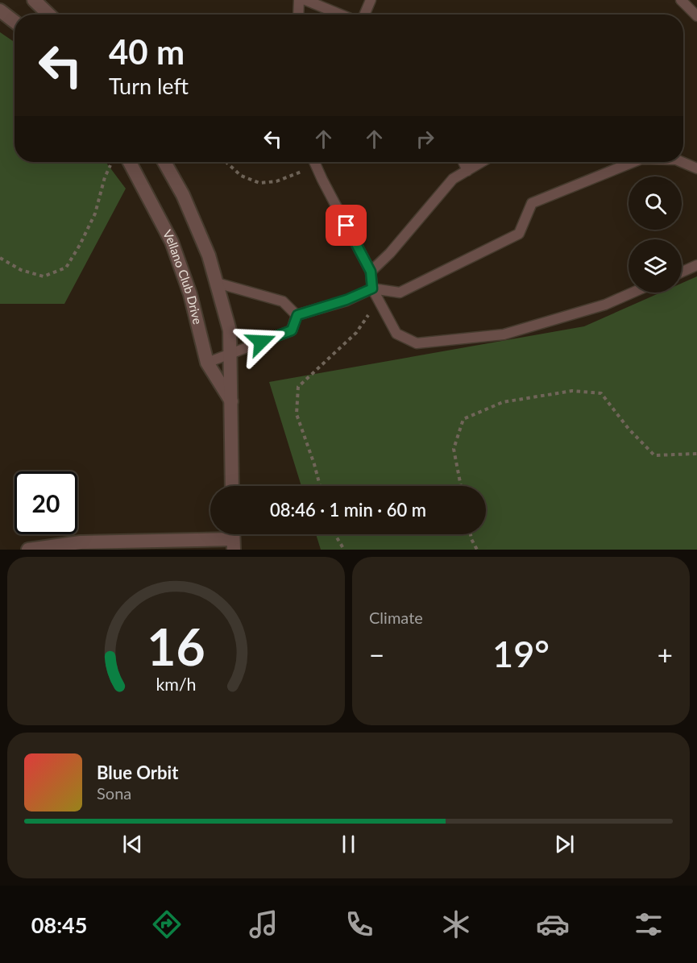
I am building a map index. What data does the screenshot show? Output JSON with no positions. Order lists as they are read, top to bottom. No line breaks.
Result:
{"streets":{"street":["Vellano Club Drive"]},"page":{"turn":["40 m","Turn left"],"limit":"20","trip":"08:46 · 1 min · 60 m","tile":"Climate","heat":["−","19°","+"],"song":["Blue Orbit","Sona"],"tabs":"08:45","gauge":["16","km/h"]}}
